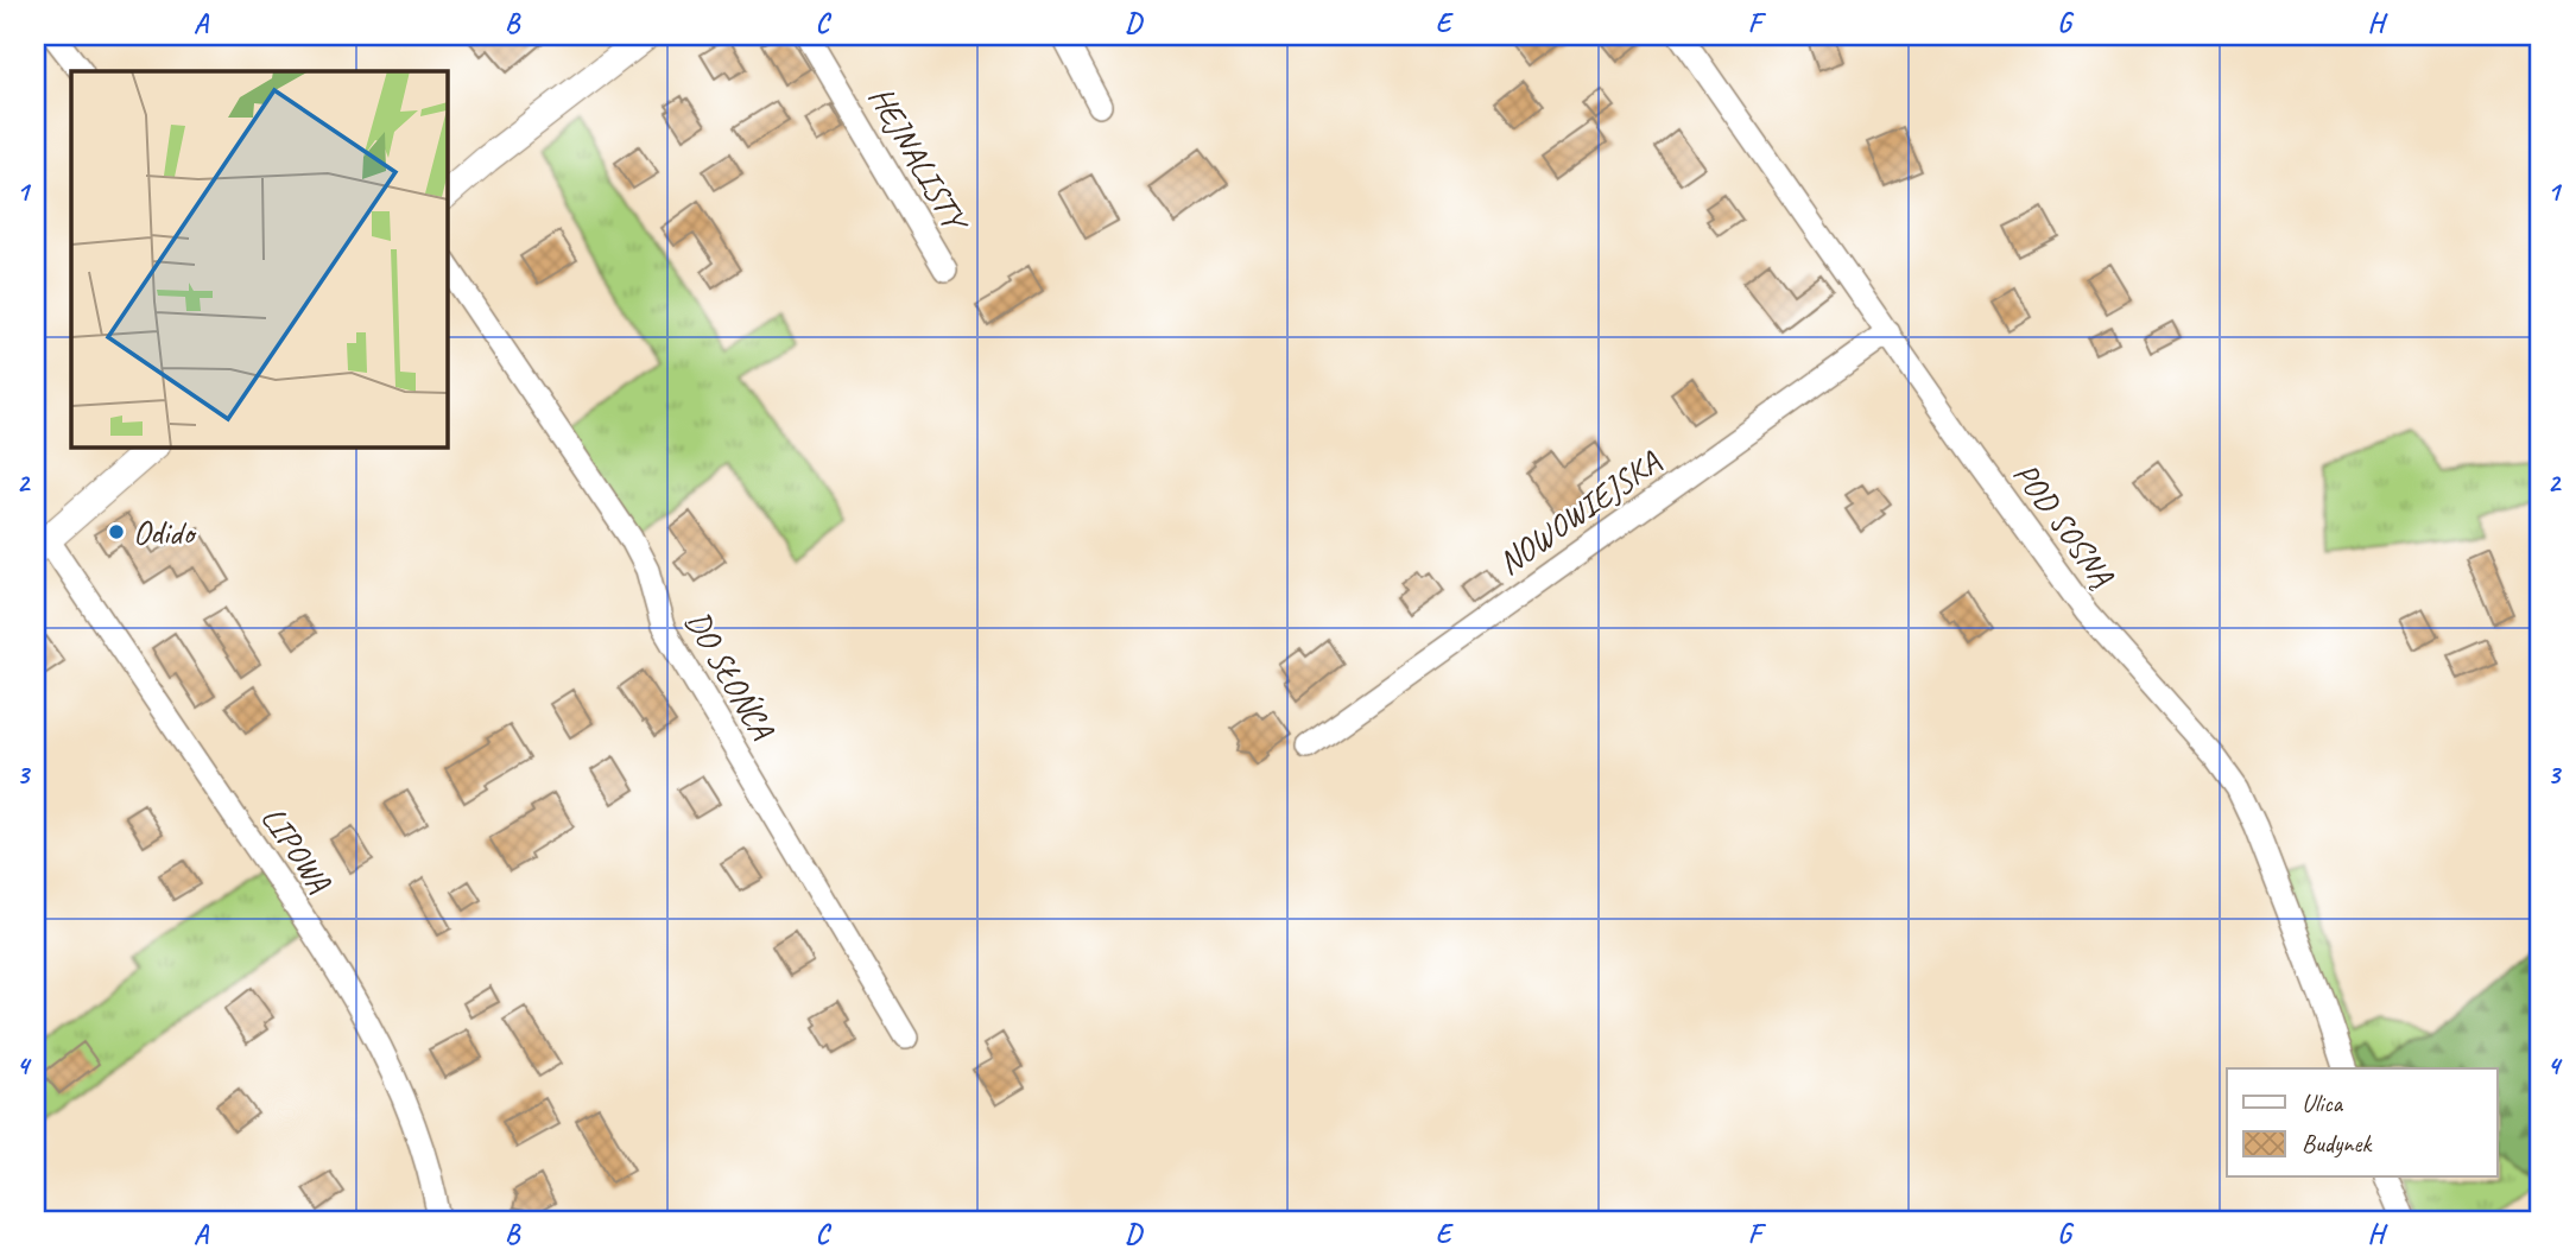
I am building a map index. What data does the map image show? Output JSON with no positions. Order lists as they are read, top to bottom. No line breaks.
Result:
{"streets":{"street":["HEJNALISTY","NOWOWIEJSKA","POD SOSNĄ","DO SŁOŃCA","LIPOWA"]},"crossings":[["NOWOWIEJSKA","POD SOSNĄ"]],"places":["Odido"],"legend":["Ulica","Budynek"],"grid":{"columns":["A","B","C","D","E","F","G","H"],"rows":["1","2","3","4"]}}
